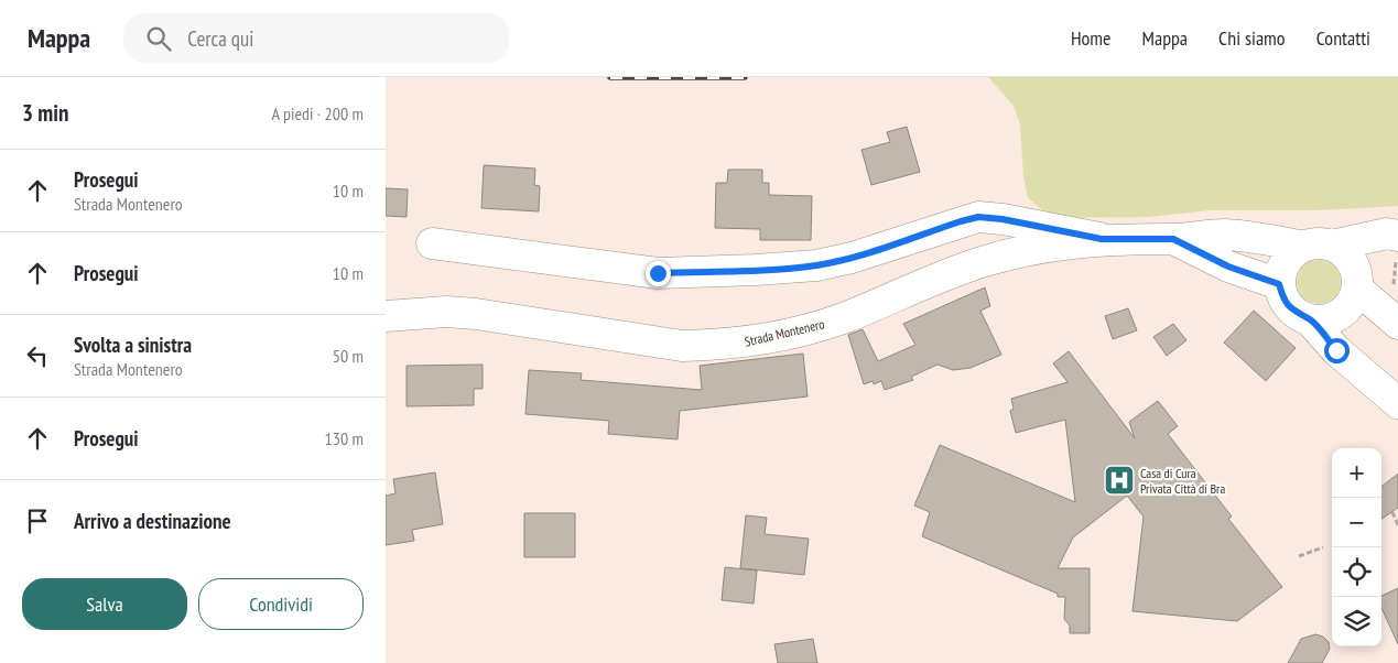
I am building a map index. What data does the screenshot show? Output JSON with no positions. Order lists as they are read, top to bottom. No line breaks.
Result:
{"streets":{"main road":["Strada Montenero"]},"places":{"hospital":["Casa di Cura Privata Città di Bra"]},"page":{"header":"Mappa","search":"Cerca qui","nav":["Home","Mappa","Chi siamo","Contatti"],"heading":["3 min","A piedi · 200 m"],"list":[["Prosegui","Strada Montenero","10 m"],["Prosegui","10 m"],["Svolta a sinistra","Strada Montenero","50 m"],["Prosegui","130 m"],"Arrivo a destinazione"],"map_buttons":["+","−"],"buttons":["Salva","Condividi"]}}
